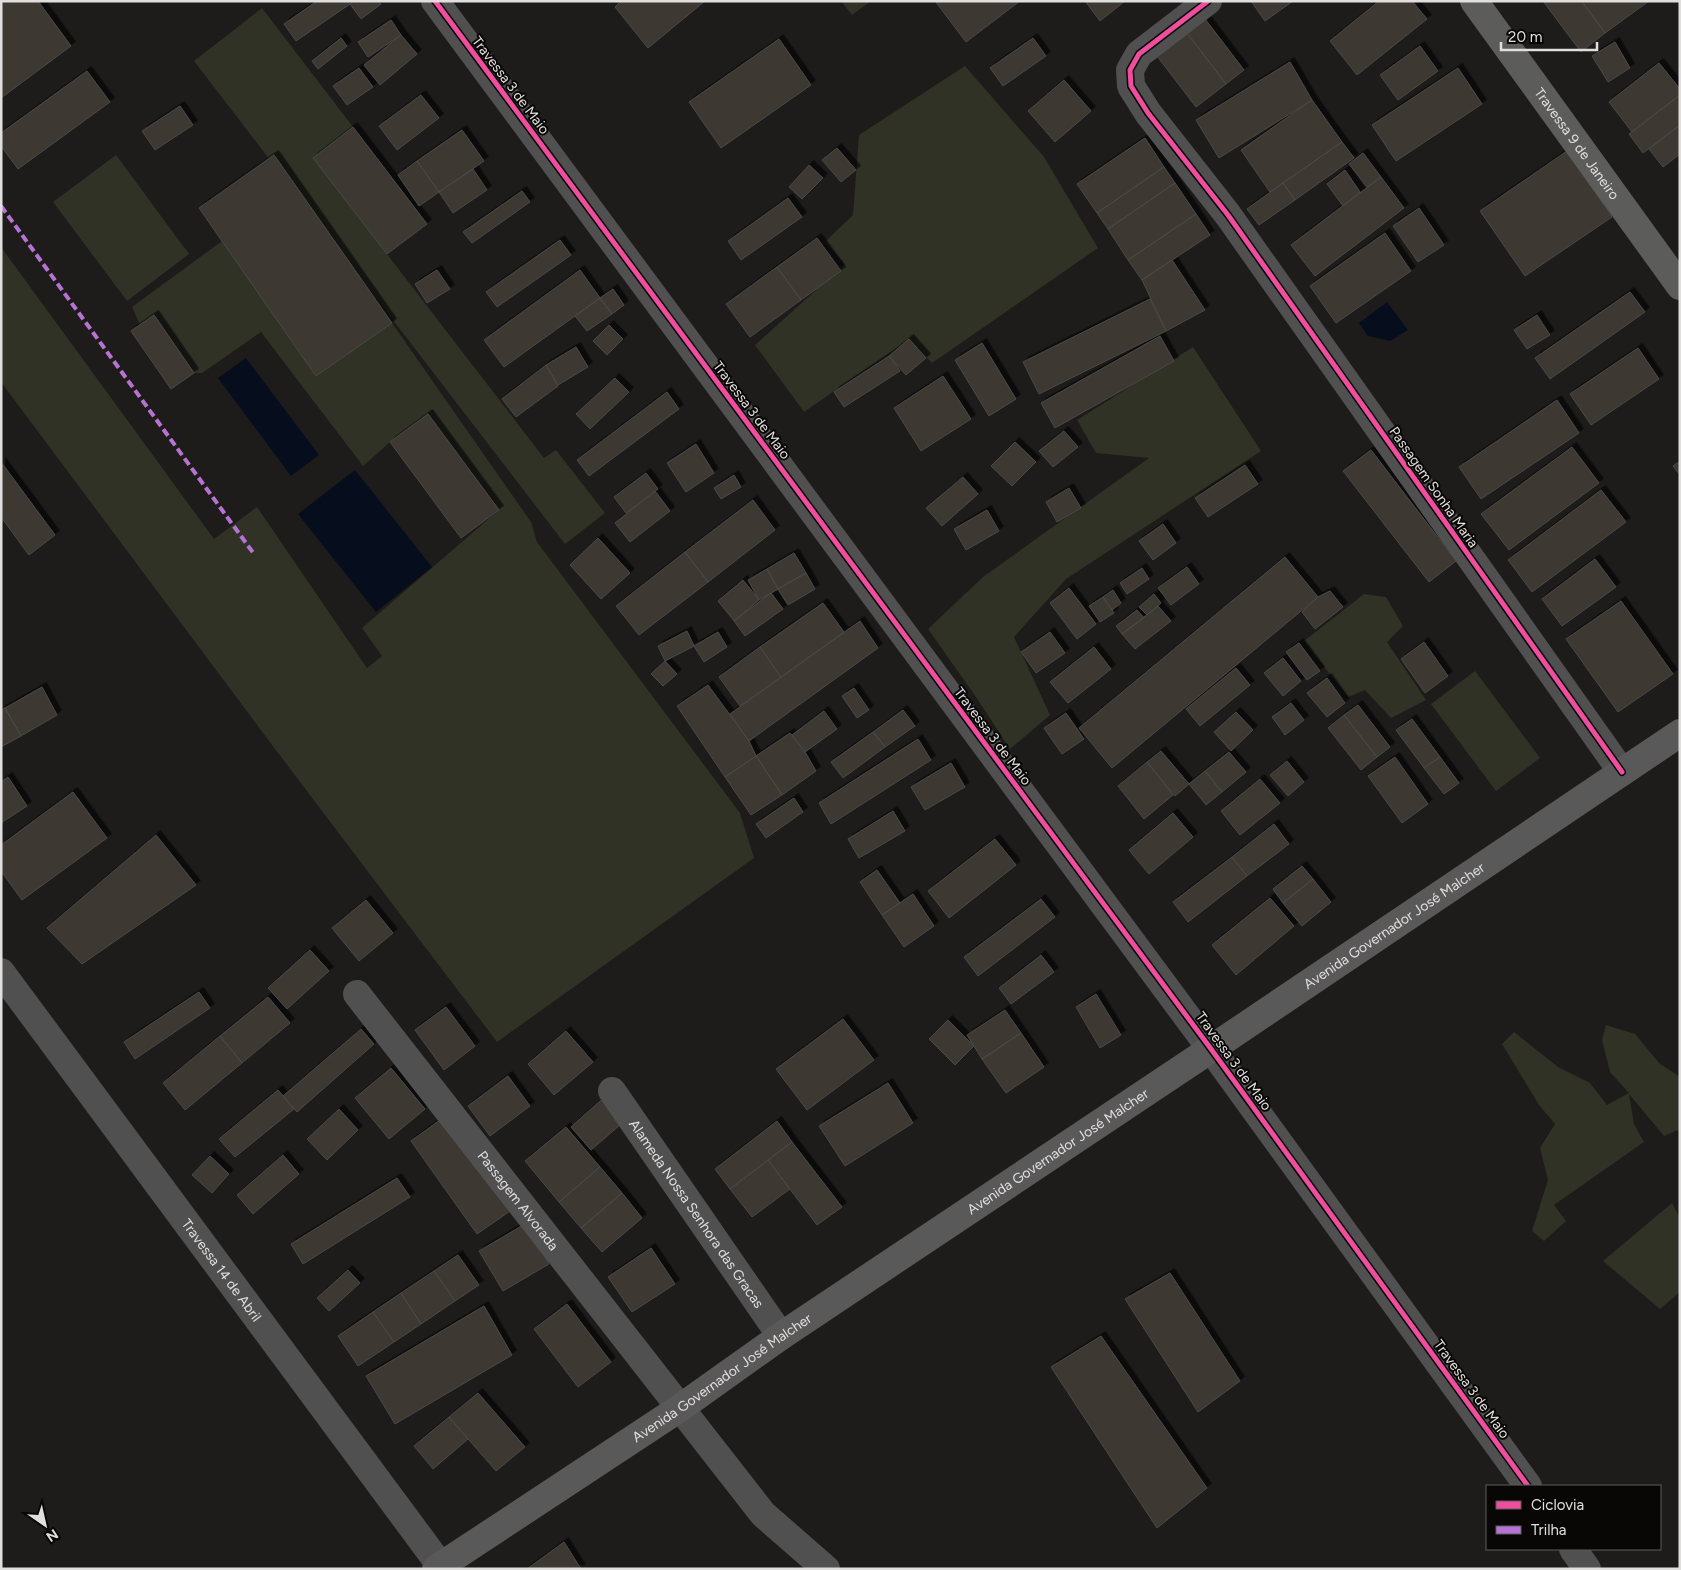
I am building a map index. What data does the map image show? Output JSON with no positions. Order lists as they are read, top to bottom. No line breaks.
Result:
{"streets":{"main road":["Travessa 9 de Janeiro","Avenida Governador José Malcher"],"street":["Travessa 3 de Maio","Passagem Sonha Maria","Passagem Alvorada","Alameda Nossa Senhora das Gracas","Travessa 14 de Abril"]},"crossings":[["Travessa 3 de Maio","Avenida Governador José Malcher"],["Passagem Sonha Maria","Avenida Governador José Malcher"],["Avenida Governador José Malcher","Passagem Alvorada"],["Avenida Governador José Malcher","Alameda Nossa Senhora das Gracas"],["Avenida Governador José Malcher","Travessa 14 de Abril"]],"legend":["Ciclovia","Trilha"],"scale_bar":"20 m","north":"bottom right"}
